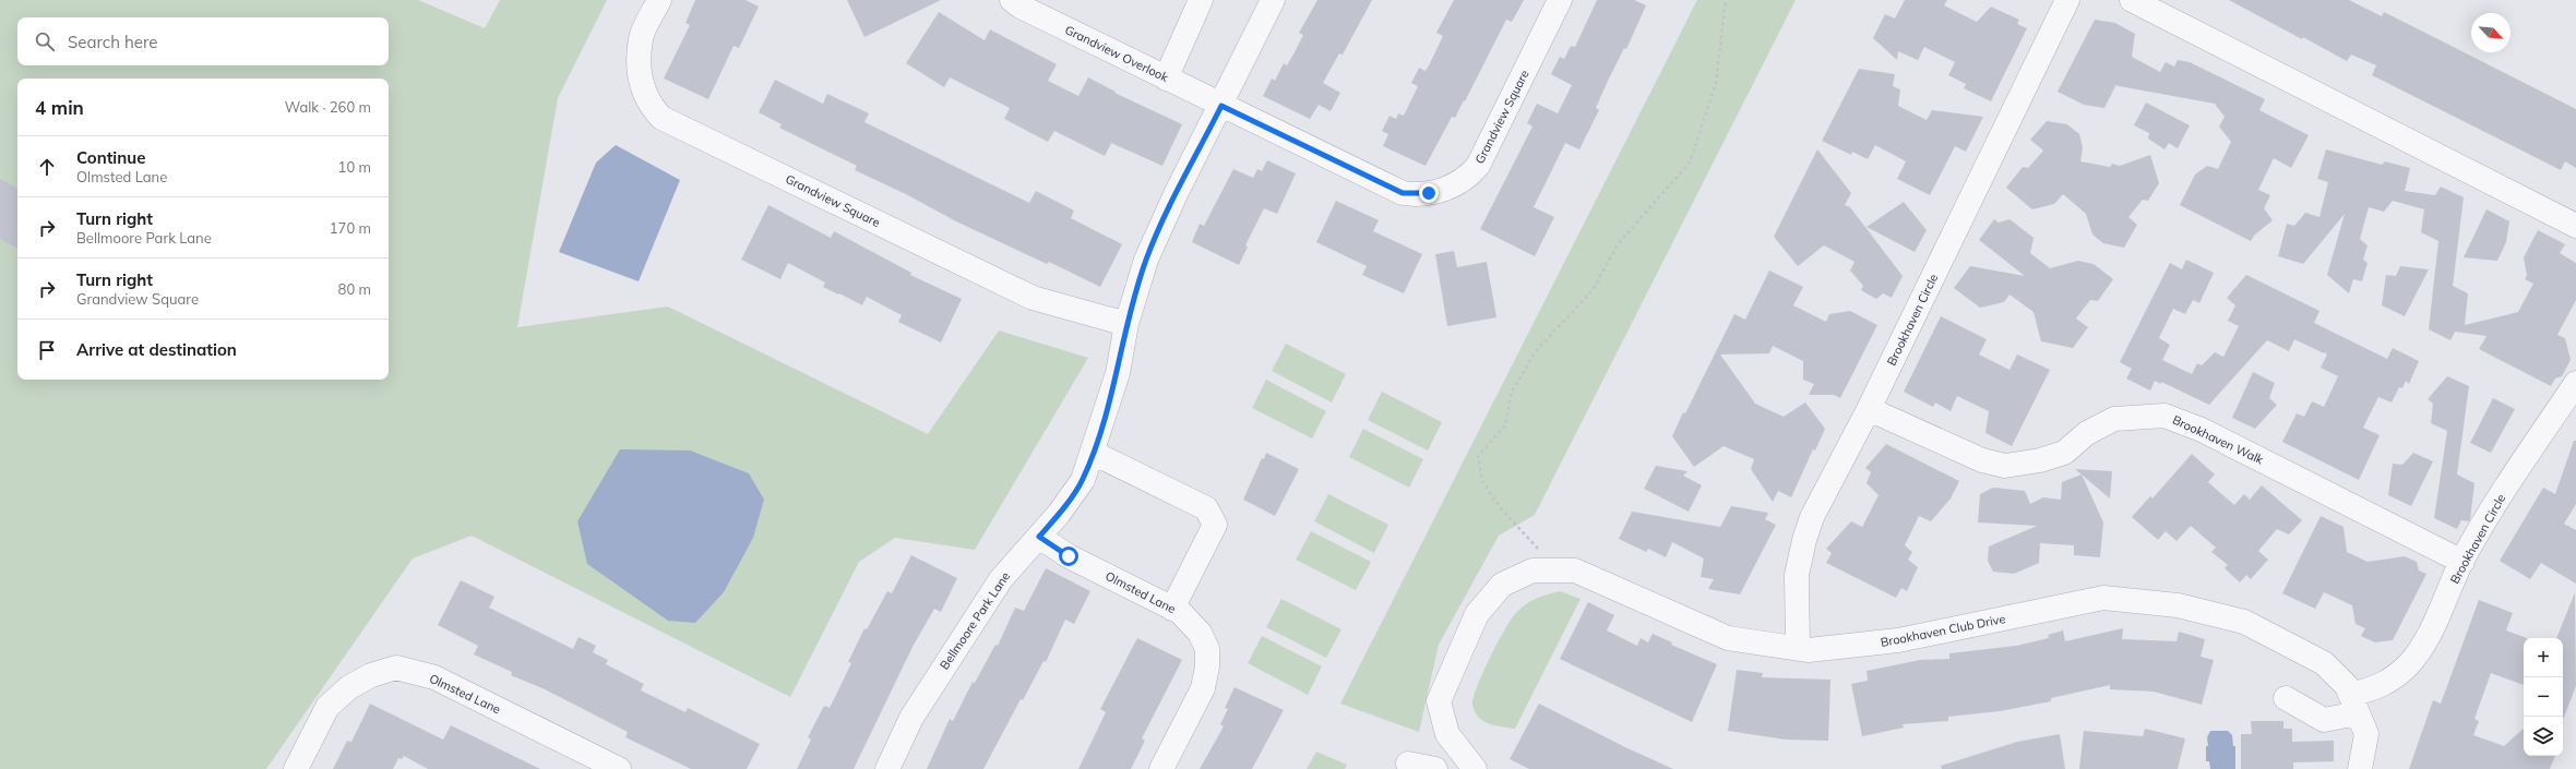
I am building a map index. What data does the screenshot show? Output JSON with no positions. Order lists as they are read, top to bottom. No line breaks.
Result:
{"streets":{"street":["Grandview Overlook","Grandview Square","Brookhaven Circle","Brookhaven Walk","Olmsted Lane","Bellmoore Park Lane","Brookhaven Club Drive"]},"crossings":[["Grandview Overlook","Grandview Square"],["Grandview Overlook","Bellmoore Park Lane"],["Grandview Square","Bellmoore Park Lane"],["Brookhaven Circle","Brookhaven Walk"],["Brookhaven Circle","Brookhaven Club Drive"],["Olmsted Lane","Bellmoore Park Lane"]],"north":"bottom right","page":{"search":"Search here","heading":["4 min","Walk · 260 m"],"list":[["Continue","Olmsted Lane","10 m"],["Turn right","Bellmoore Park Lane","170 m"],["Turn right","Grandview Square","80 m"],"Arrive at destination"],"map_buttons":["+","−"]}}
